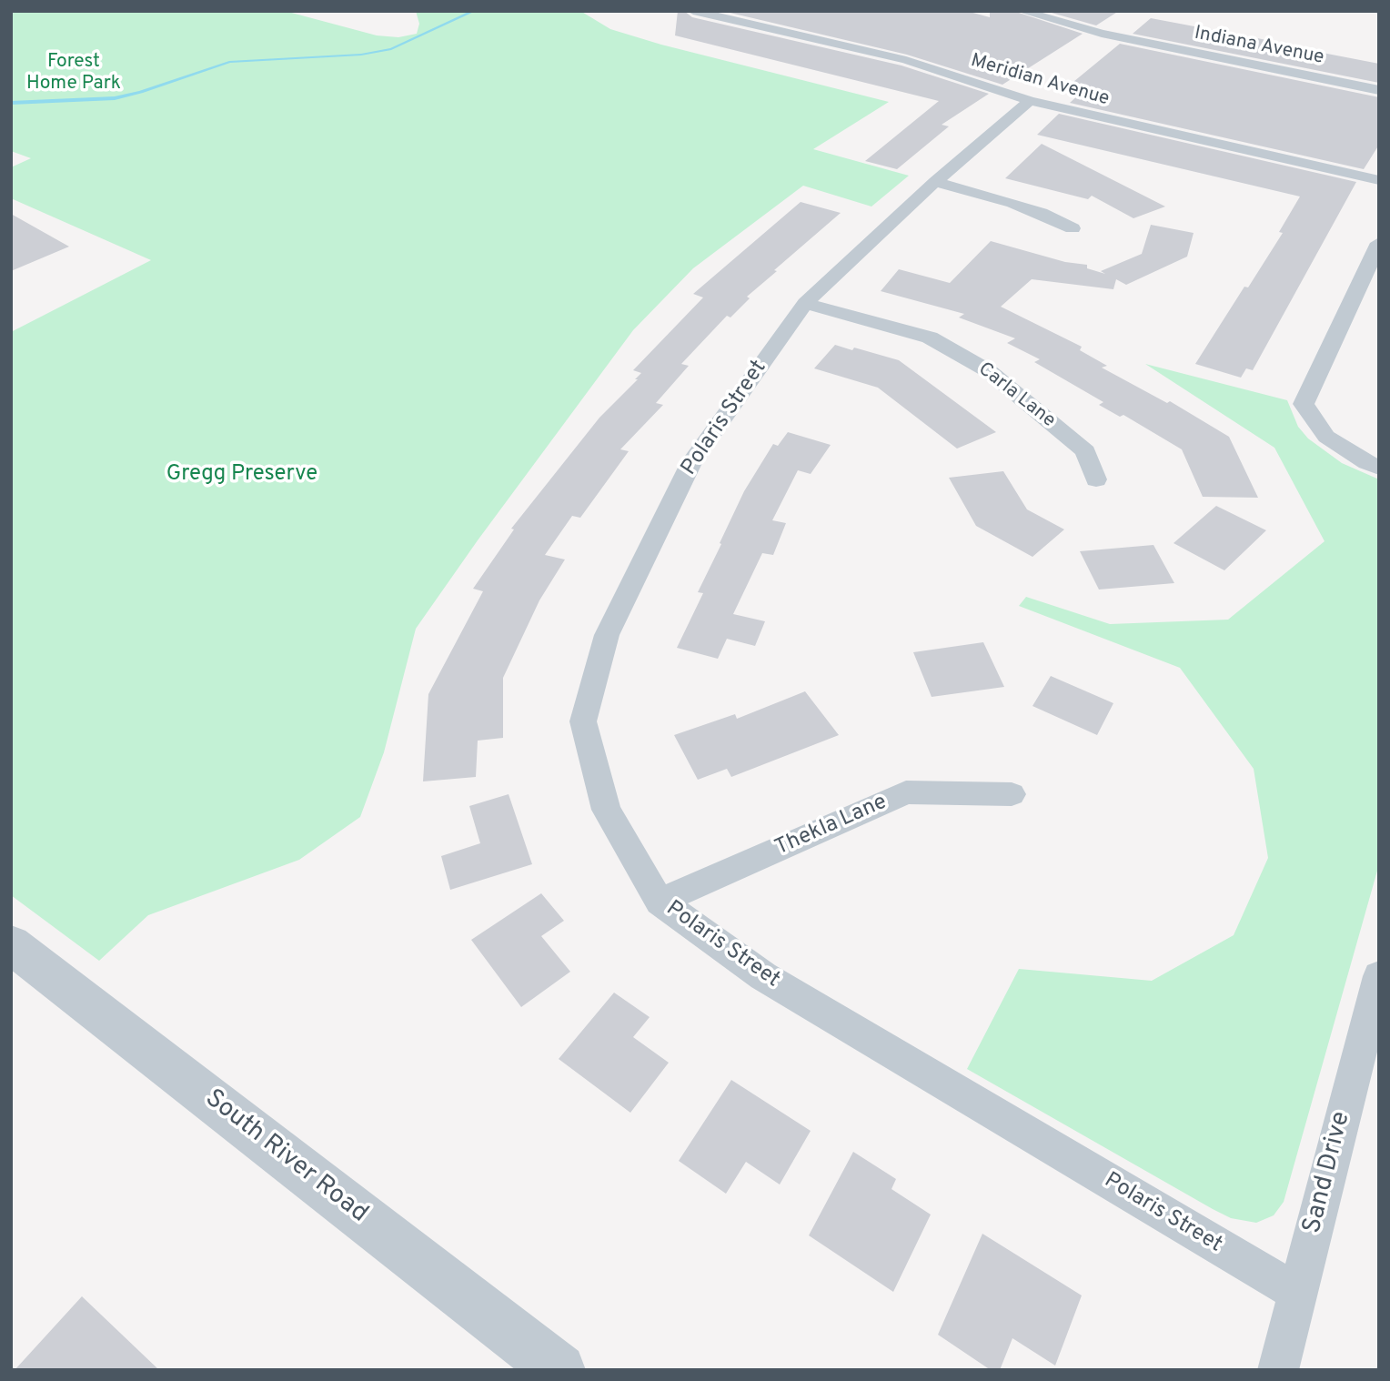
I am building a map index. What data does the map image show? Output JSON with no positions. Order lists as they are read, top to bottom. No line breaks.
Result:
{"streets":{"street":["Indiana Avenue","Meridian Avenue","Carla Lane","Polaris Street","Thekla Lane","South River Road","Sand Drive"]},"crossings":[["Meridian Avenue","Polaris Street"],["Carla Lane","Polaris Street"],["Polaris Street","Thekla Lane"],["Polaris Street","Sand Drive"]],"parks":["Forest Home Park","Gregg Preserve"]}
